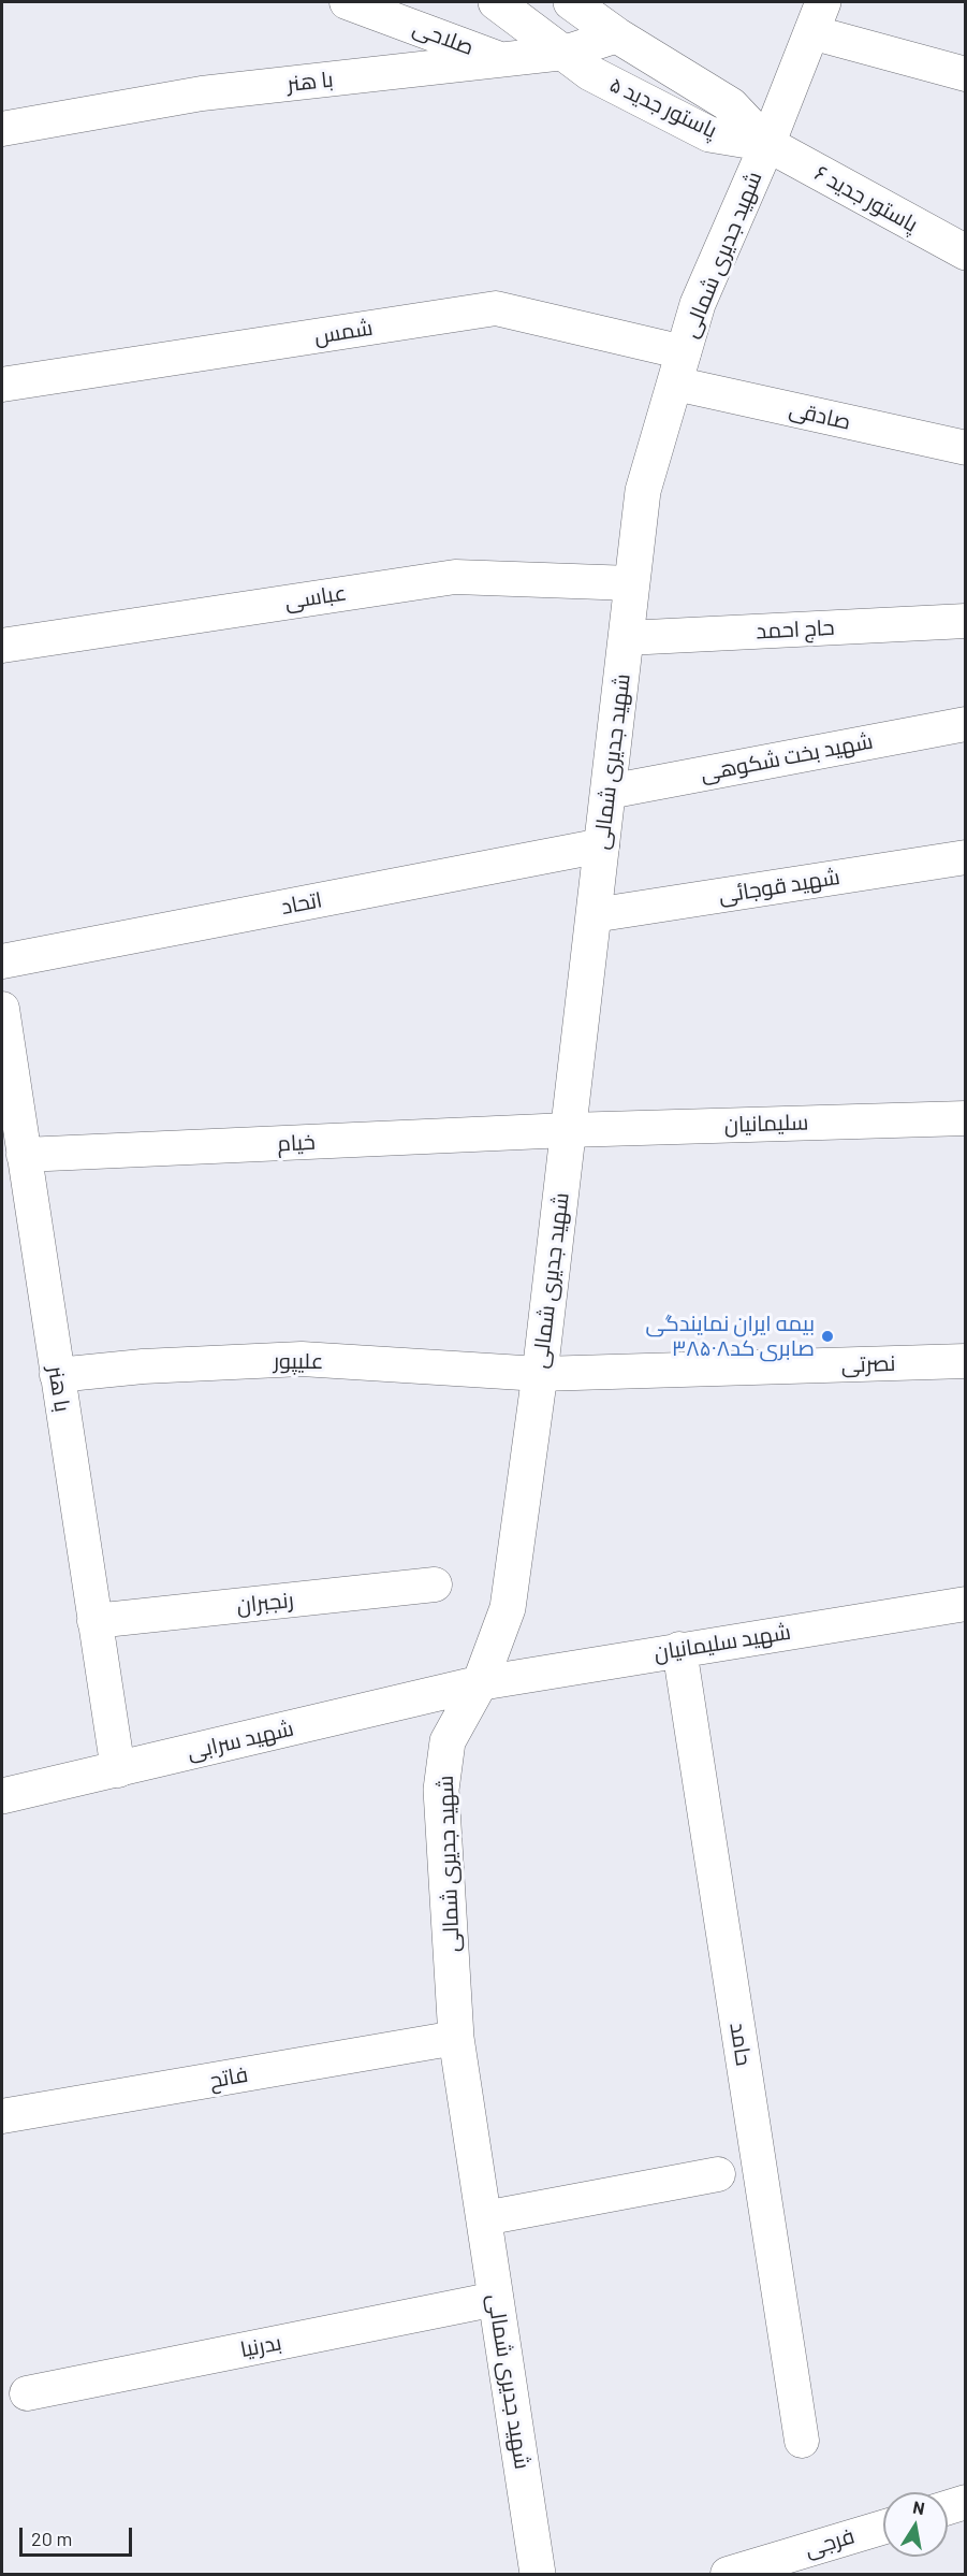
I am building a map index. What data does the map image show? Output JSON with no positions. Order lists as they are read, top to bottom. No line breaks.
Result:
{"streets":{"main road":["پاستور جدید ۵","پاستور جدید ۶","شهید جدیری شمالی","شهید سرابی"],"street":["صلاحی","با هنر","شمس","صادقی","عباسی","حاج احمد","شهید بخت شکوهی","شهید قوجائی","اتحاد","سلیمانیان","خیام","علیپور","نصرتی","رنجبران","شهید سلیمانیان","حامد","فاتح","بدرنیا","فرجی"]},"crossings":[["صلاحی","با هنر"],["با هنر","پاستور جدید ۵"],["با هنر","خیام"],["با هنر","علیپور"],["با هنر","رنجبران"],["با هنر","شهید سرابی"],["پاستور جدید ۵","پاستور جدید ۶"],["پاستور جدید ۵","شهید جدیری شمالی"],["پاستور جدید ۶","شهید جدیری شمالی"],["شهید جدیری شمالی","شمس"],["شهید جدیری شمالی","صادقی"],["شهید جدیری شمالی","عباسی"],["شهید جدیری شمالی","حاج احمد"],["شهید جدیری شمالی","شهید بخت شکوهی"],["شهید جدیری شمالی","شهید قوجائی"],["شهید جدیری شمالی","اتحاد"],["شهید جدیری شمالی","سلیمانیان"],["شهید جدیری شمالی","خیام"],["شهید جدیری شمالی","علیپور"],["شهید جدیری شمالی","نصرتی"],["شهید جدیری شمالی","شهید سلیمانیان"],["شهید جدیری شمالی","شهید سرابی"],["شهید جدیری شمالی","فاتح"],["شهید جدیری شمالی","بدرنیا"],["شمس","صادقی"],["سلیمانیان","خیام"],["علیپور","نصرتی"],["شهید سلیمانیان","شهید سرابی"],["شهید سلیمانیان","حامد"]],"places":["بیمه ایران نمایندگی صابری کد۳۸۵۰۸"],"scale_bar":"20 m","north":"top"}
